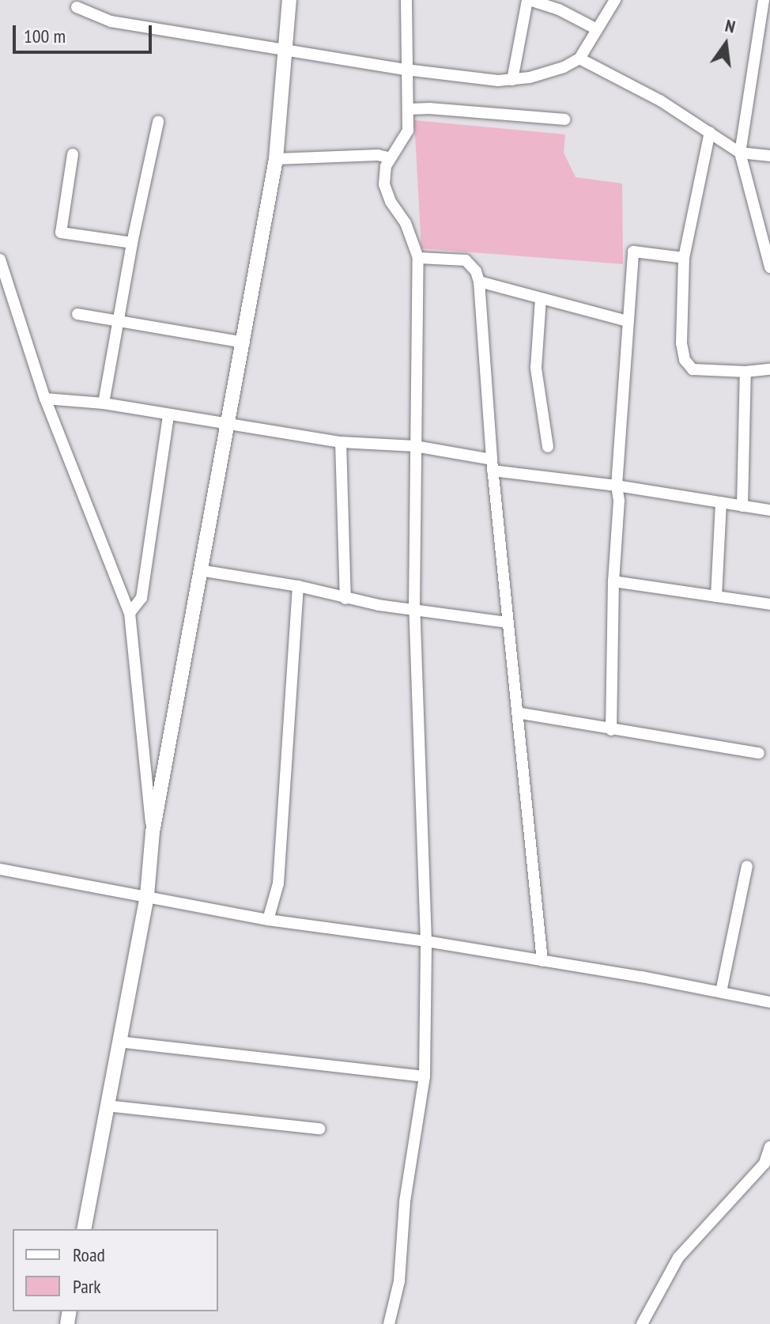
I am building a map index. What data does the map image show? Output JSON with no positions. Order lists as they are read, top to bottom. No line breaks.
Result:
{"legend":["Road","Park"],"scale_bar":"100 m","north":"top"}
